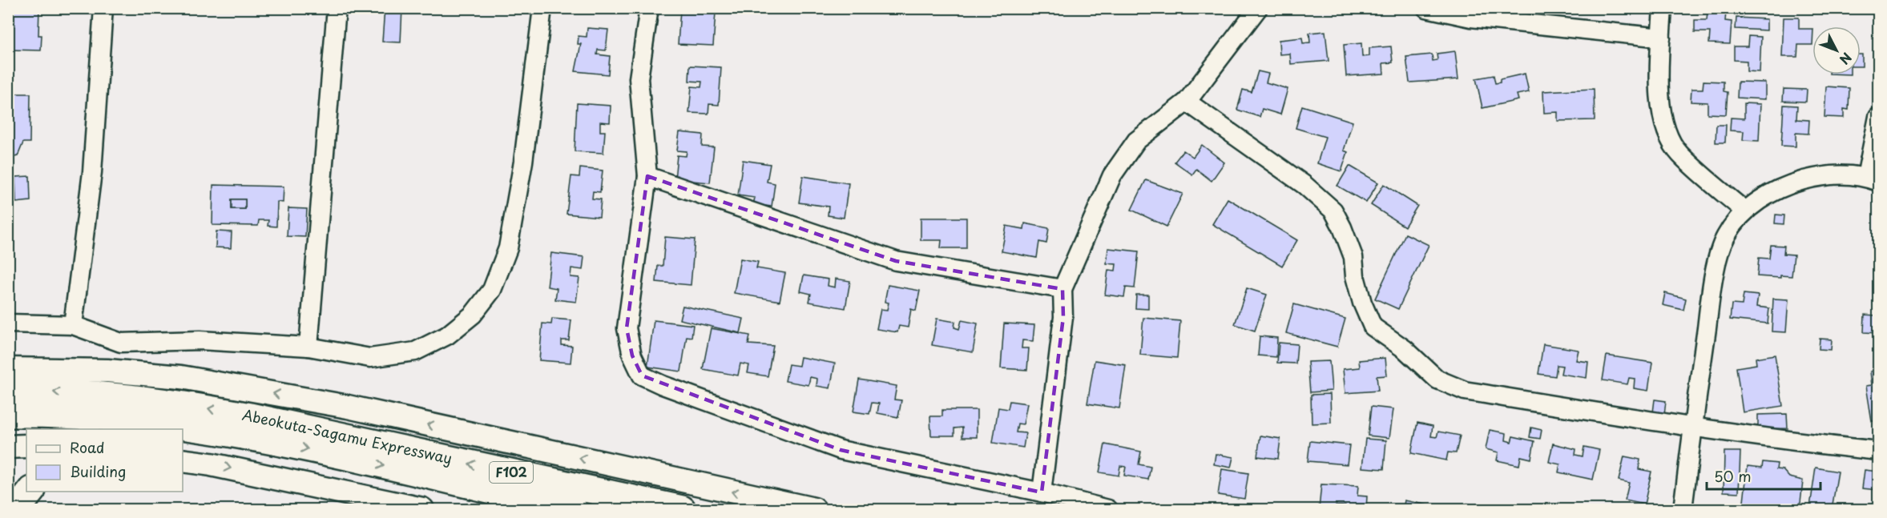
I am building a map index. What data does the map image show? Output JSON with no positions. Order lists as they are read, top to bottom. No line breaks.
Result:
{"streets":{"highway":["Abeokuta-Sagamu Expressway","F102"]},"legend":["Road","Building"],"scale_bar":"50 m","north":"bottom right"}
